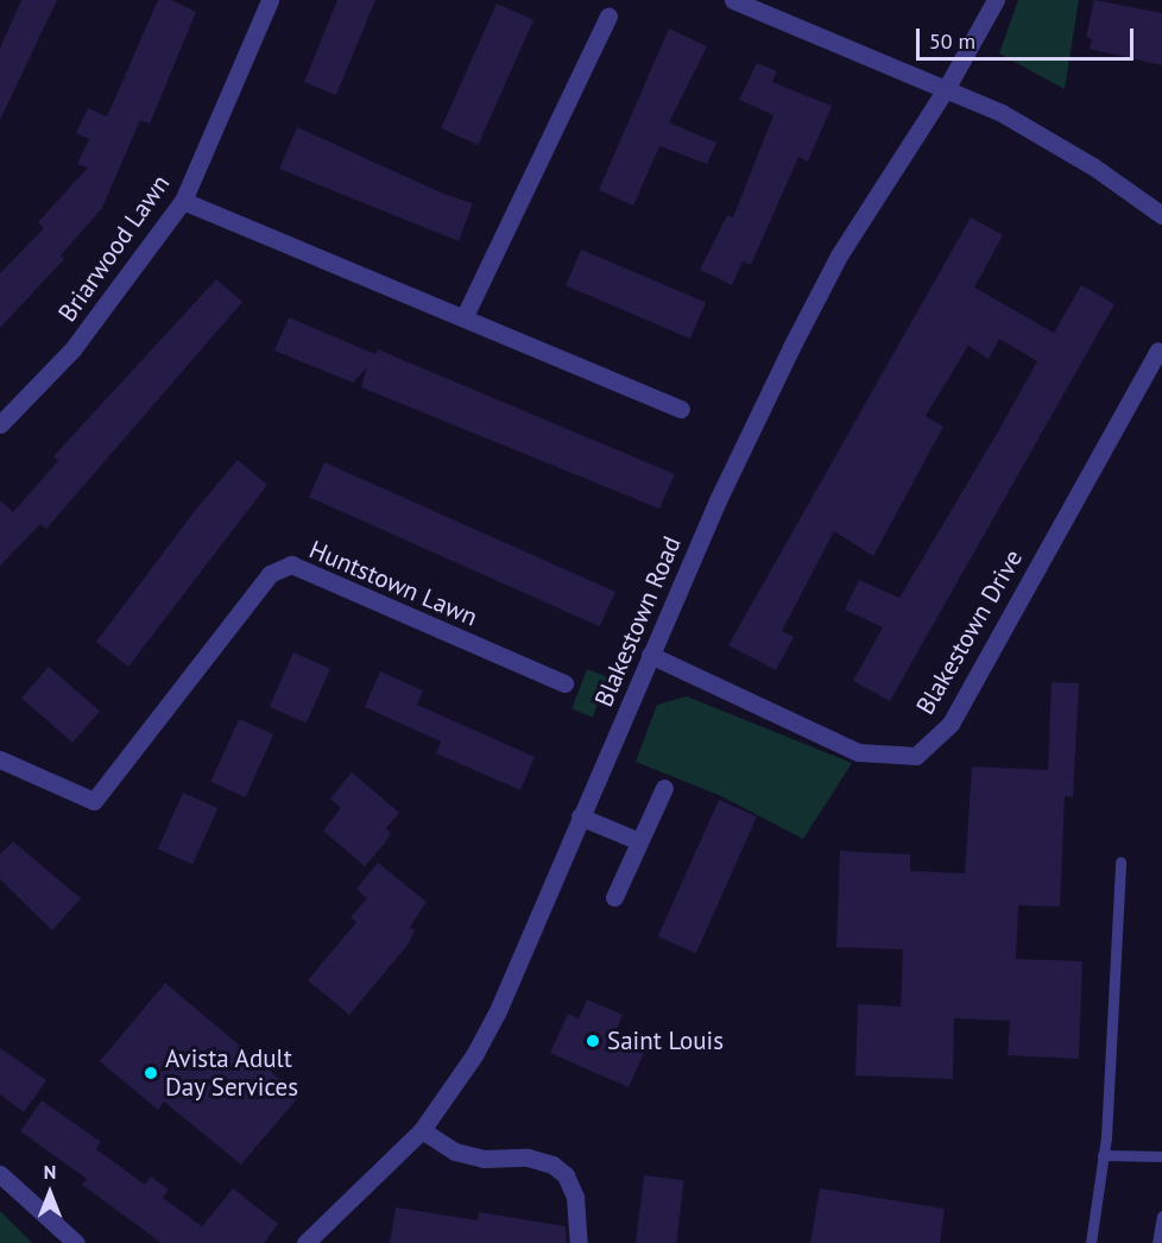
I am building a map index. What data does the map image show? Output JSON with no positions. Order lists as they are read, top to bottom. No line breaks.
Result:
{"streets":{"street":["Briarwood Lawn","Huntstown Lawn","Blakestown Road","Blakestown Drive"]},"crossings":[["Blakestown Road","Blakestown Drive"]],"places":["Saint Louis","Avista Adult Day Services"],"scale_bar":"50 m","north":"top"}
